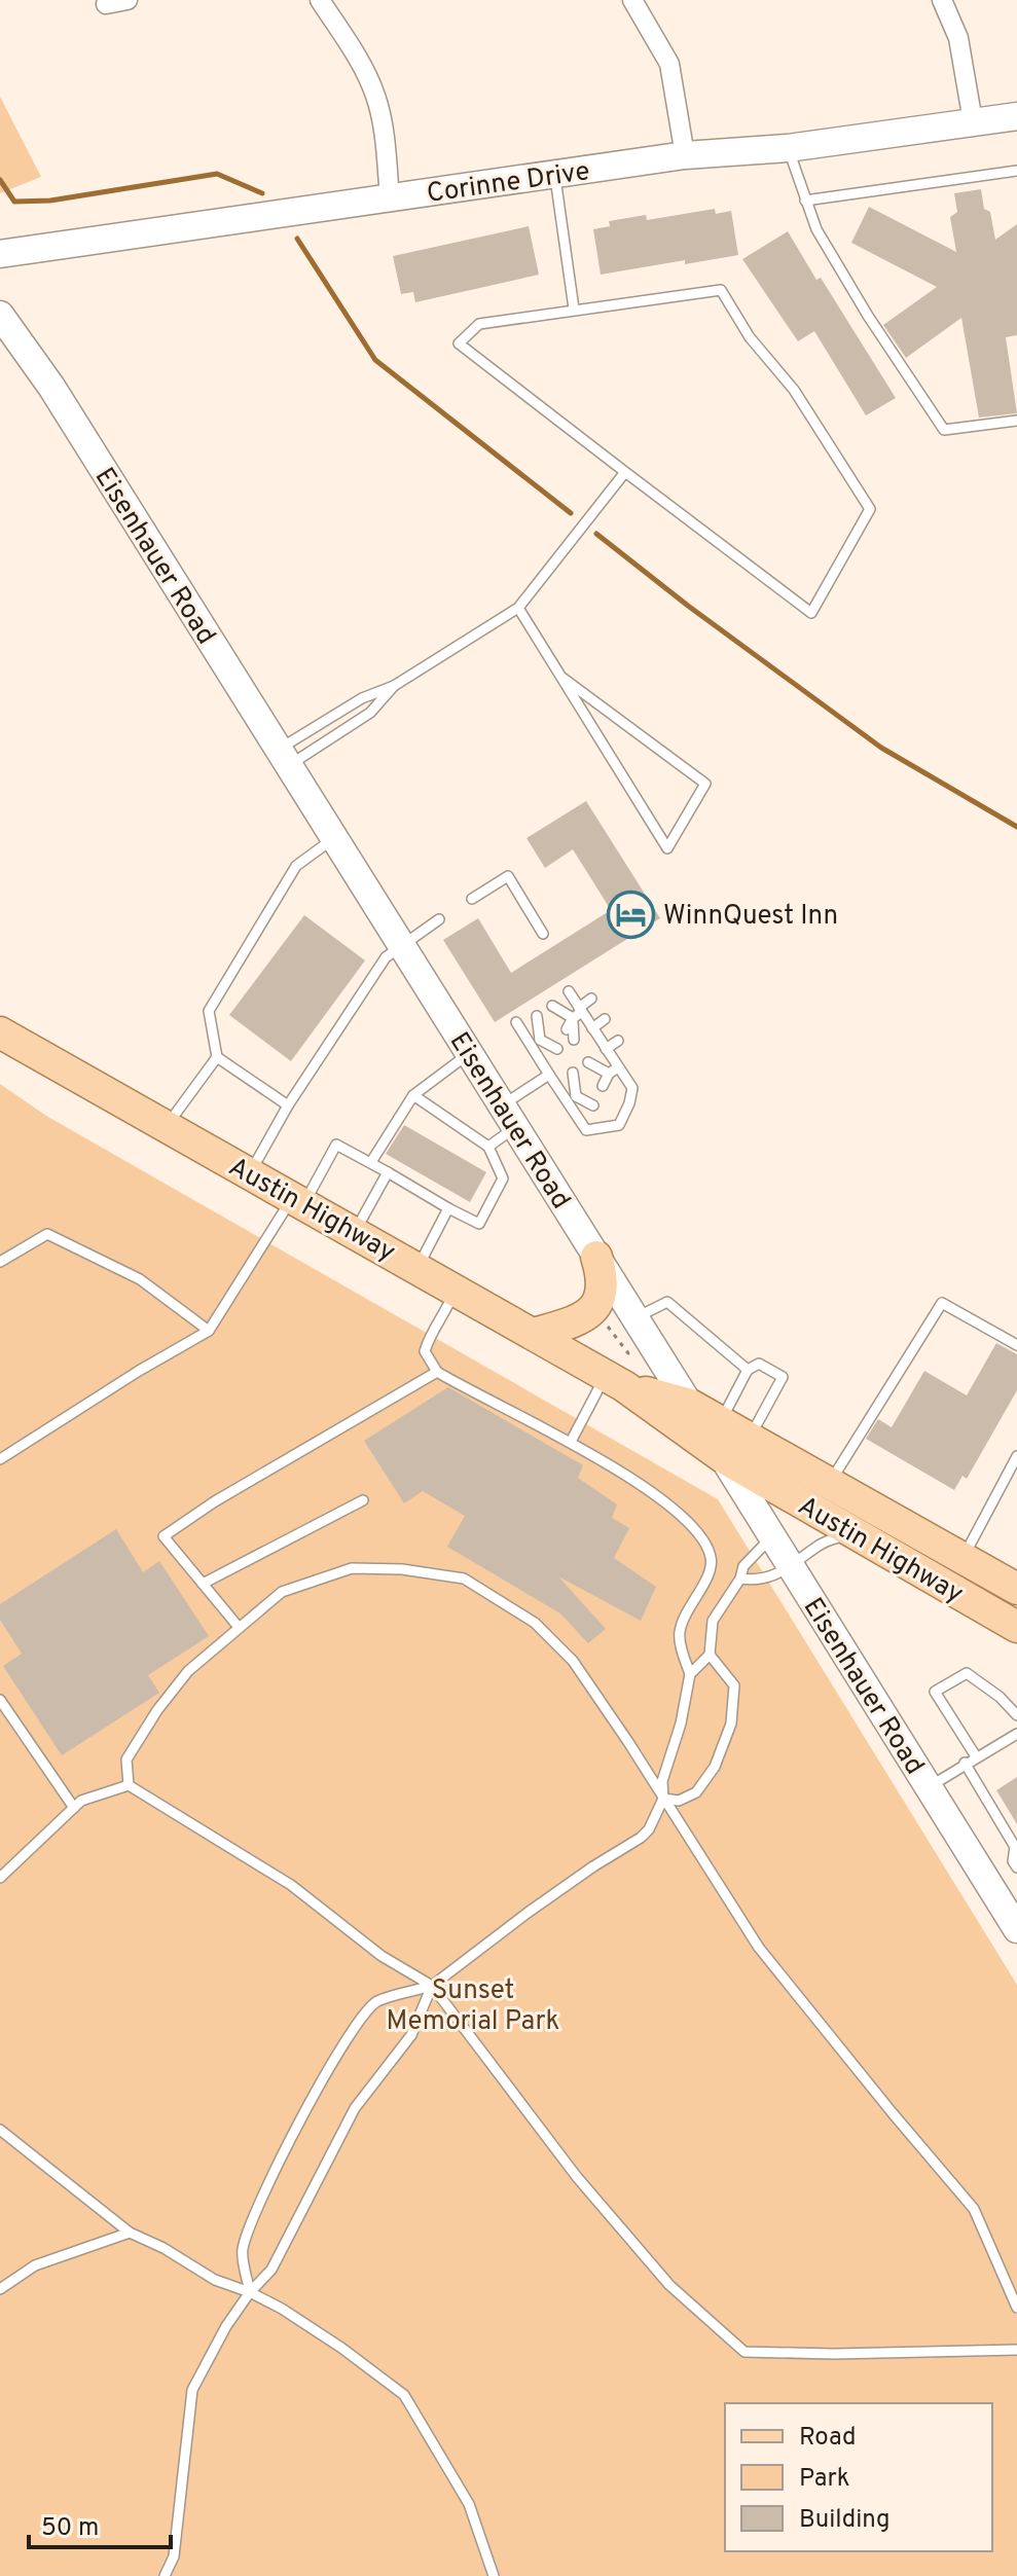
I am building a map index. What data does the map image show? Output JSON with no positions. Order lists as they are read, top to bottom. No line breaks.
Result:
{"streets":{"main road":["Corinne Drive","Eisenhauer Road","Austin Highway"]},"crossings":[["Eisenhauer Road","Austin Highway"]],"parks":["Sunset Memorial Park"],"places":{"hotel":["WinnQuest Inn"]},"legend":["Road","Park","Building"],"scale_bar":"50 m"}
